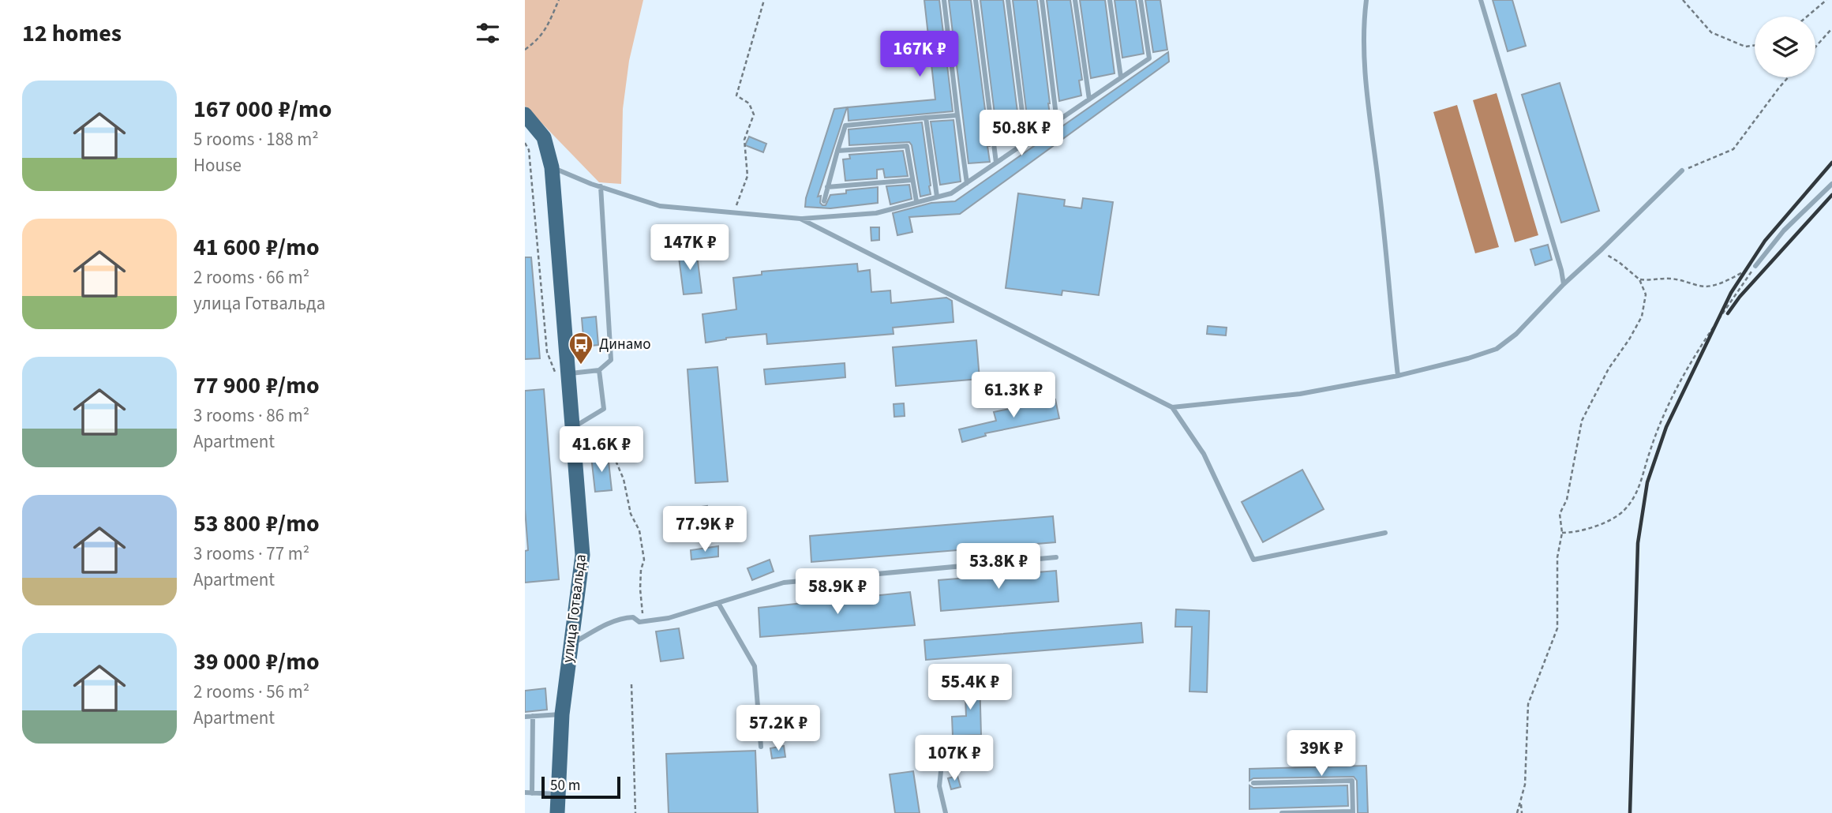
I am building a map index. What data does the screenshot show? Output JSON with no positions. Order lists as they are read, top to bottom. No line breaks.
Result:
{"streets":{"main road":["улица Готвальда"]},"places":{"bus stop":["Динамо"]},"scale_bar":"50 m","page":{"heading":"12 homes","price":["167K ₽","50.8K ₽","147K ₽","61.3K ₽","41.6K ₽","77.9K ₽","53.8K ₽","58.9K ₽","55.4K ₽","57.2K ₽","39K ₽","107K ₽"],"list":[{"name":"167 000 ₽/mo","note":"5 rooms · 188 m² · House"},{"name":"41 600 ₽/mo","note":"2 rooms · 66 m² · улица Готвальда"},{"name":"77 900 ₽/mo","note":"3 rooms · 86 m² · Apartment"},{"name":"53 800 ₽/mo","note":"3 rooms · 77 m² · Apartment"},{"name":"39 000 ₽/mo","note":"2 rooms · 56 m² · Apartment"}],"scale":"50 m"}}
